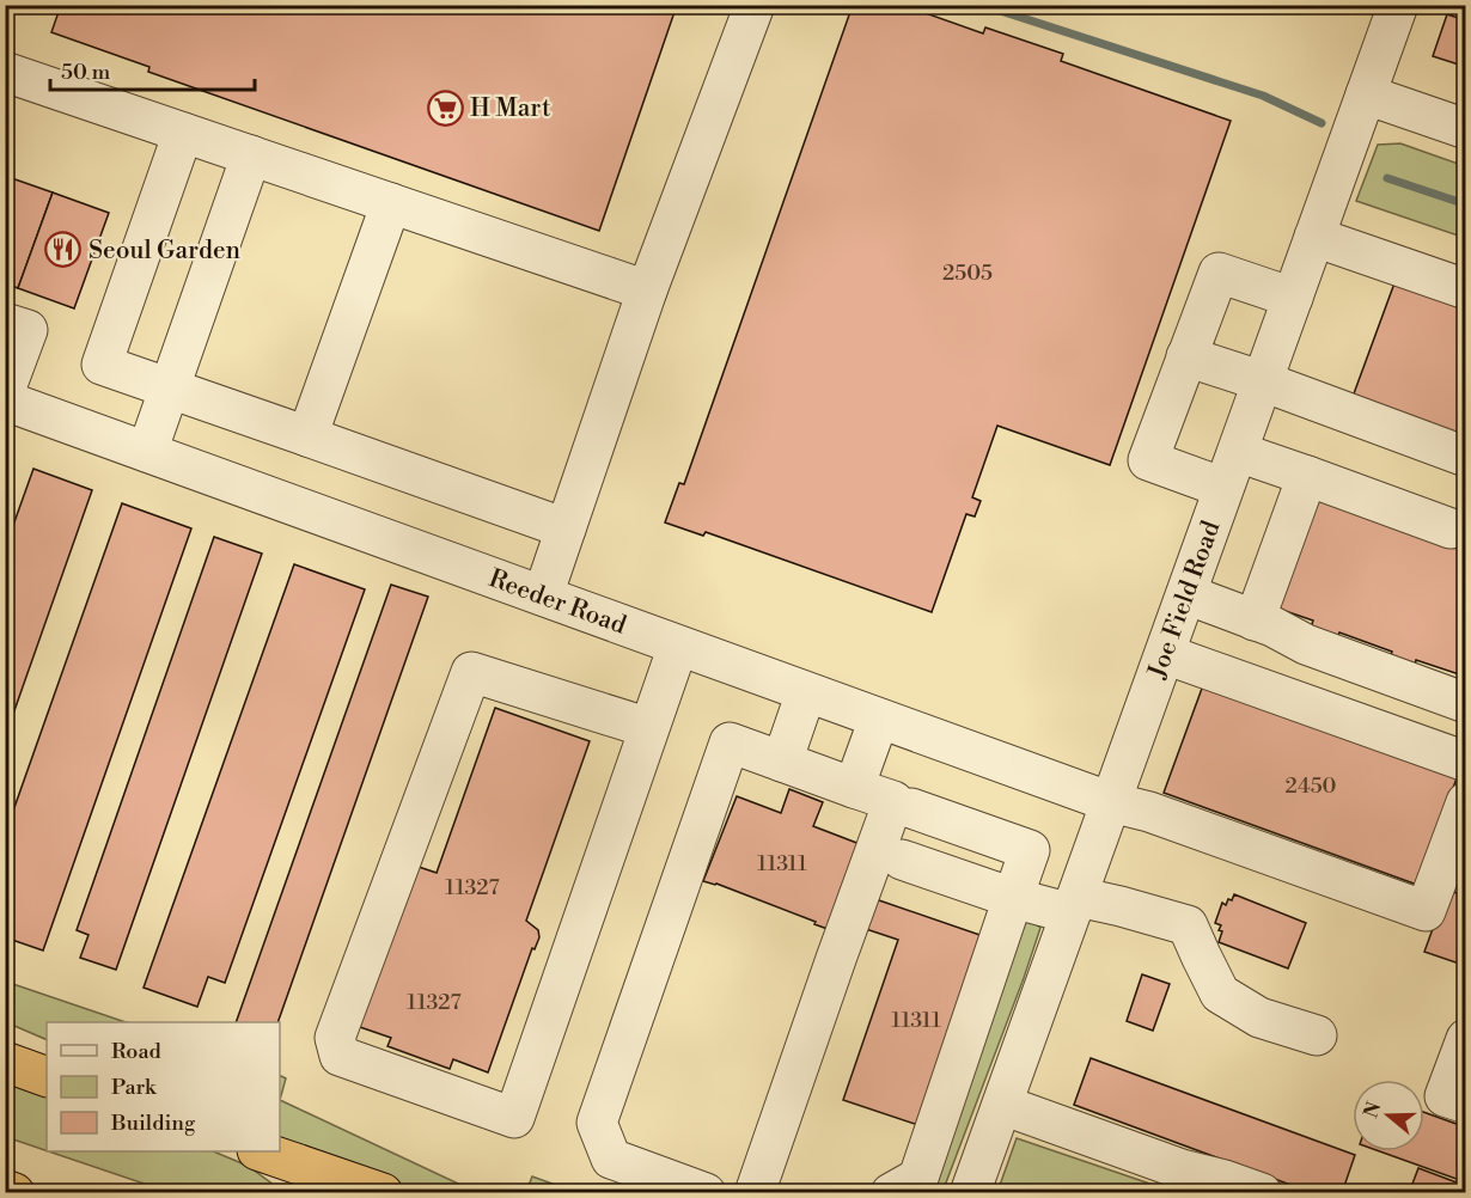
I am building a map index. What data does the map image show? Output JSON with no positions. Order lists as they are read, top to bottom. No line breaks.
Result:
{"streets":{"street":["Joe Field Road","Reeder Road"]},"crossings":[["Joe Field Road","Reeder Road"]],"places":{"supermarket":["H Mart"],"restaurant":["Seoul Garden"]},"house_numbers":["2505","2450","11311","11327","11327","11311"],"legend":["Road","Park","Building"],"scale_bar":"50 m","north":"left"}
